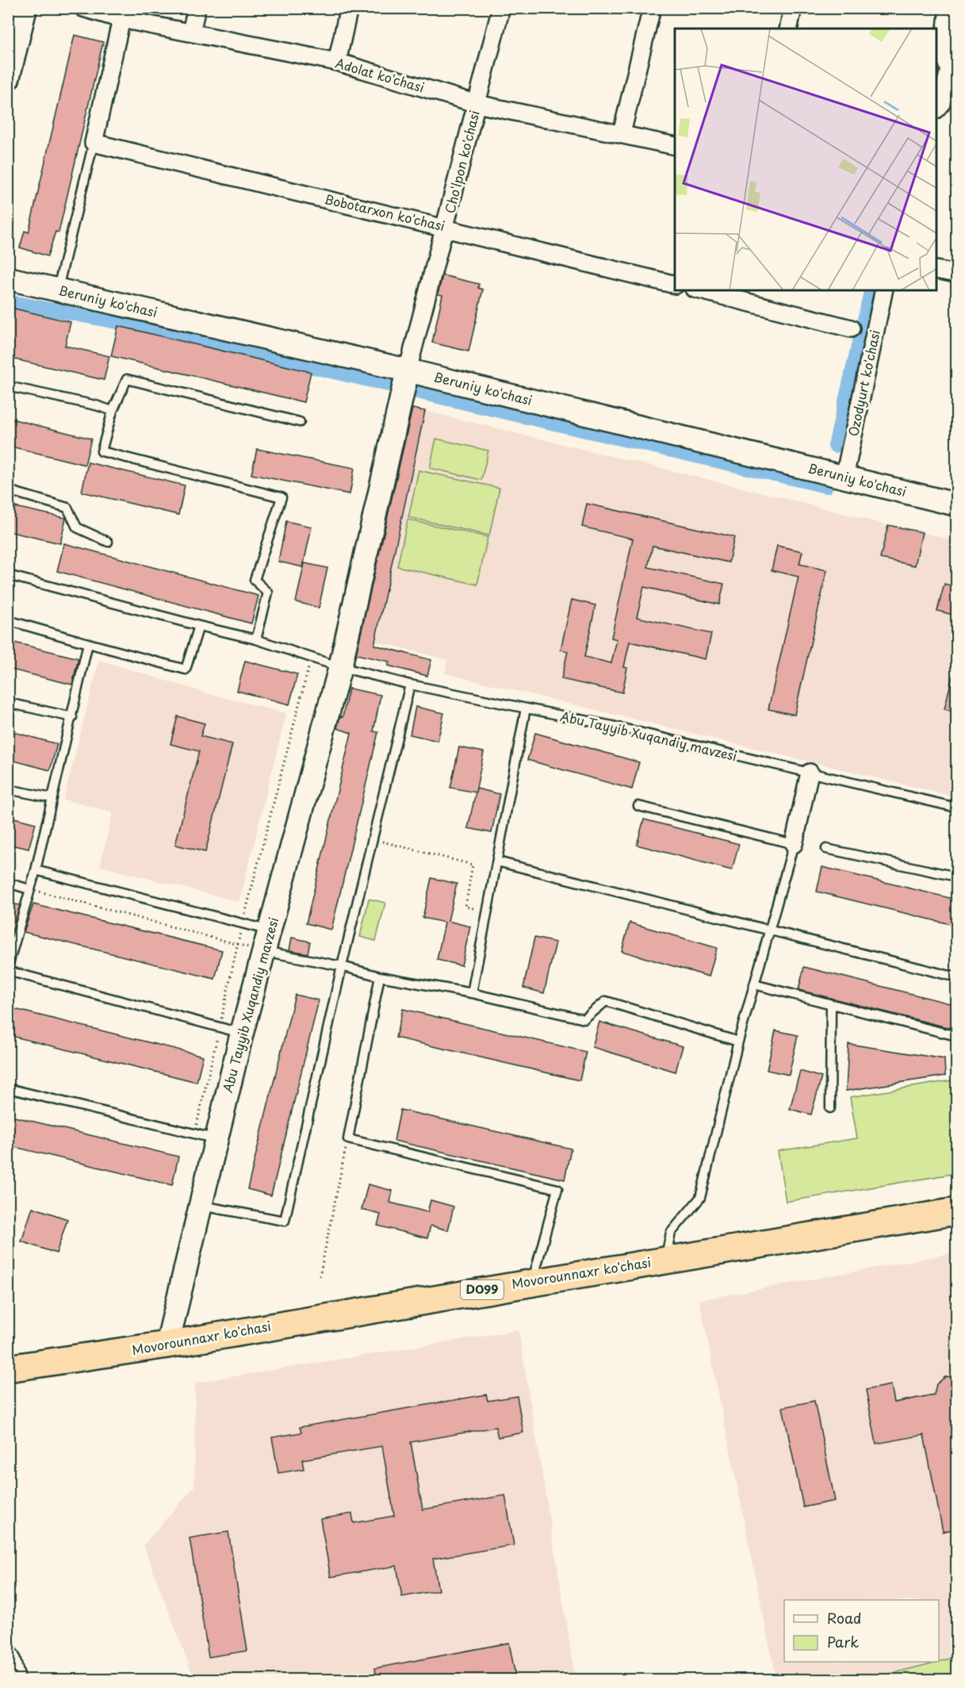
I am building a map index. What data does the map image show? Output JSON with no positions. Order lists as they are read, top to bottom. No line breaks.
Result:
{"streets":{"highway":["Movorounnaxr ko'chasi","D099"],"main road":["Beruniy ko'chasi","Abu Tayyib Xuqandiy mavzesi"],"street":["Adolat ko'chasi","Cho'lpon ko'chasi","Bobotarxon ko'chasi","Ozodyurt ko'chasi"]},"crossings":[["Adolat ko'chasi","Cho'lpon ko'chasi"],["Cho'lpon ko'chasi","Bobotarxon ko'chasi"],["Cho'lpon ko'chasi","Beruniy ko'chasi"],["Cho'lpon ko'chasi","Abu Tayyib Xuqandiy mavzesi"],["Beruniy ko'chasi","Ozodyurt ko'chasi"],["Beruniy ko'chasi","Abu Tayyib Xuqandiy mavzesi"],["Abu Tayyib Xuqandiy mavzesi","Movorounnaxr ko'chasi"]],"legend":["Road","Park"]}
